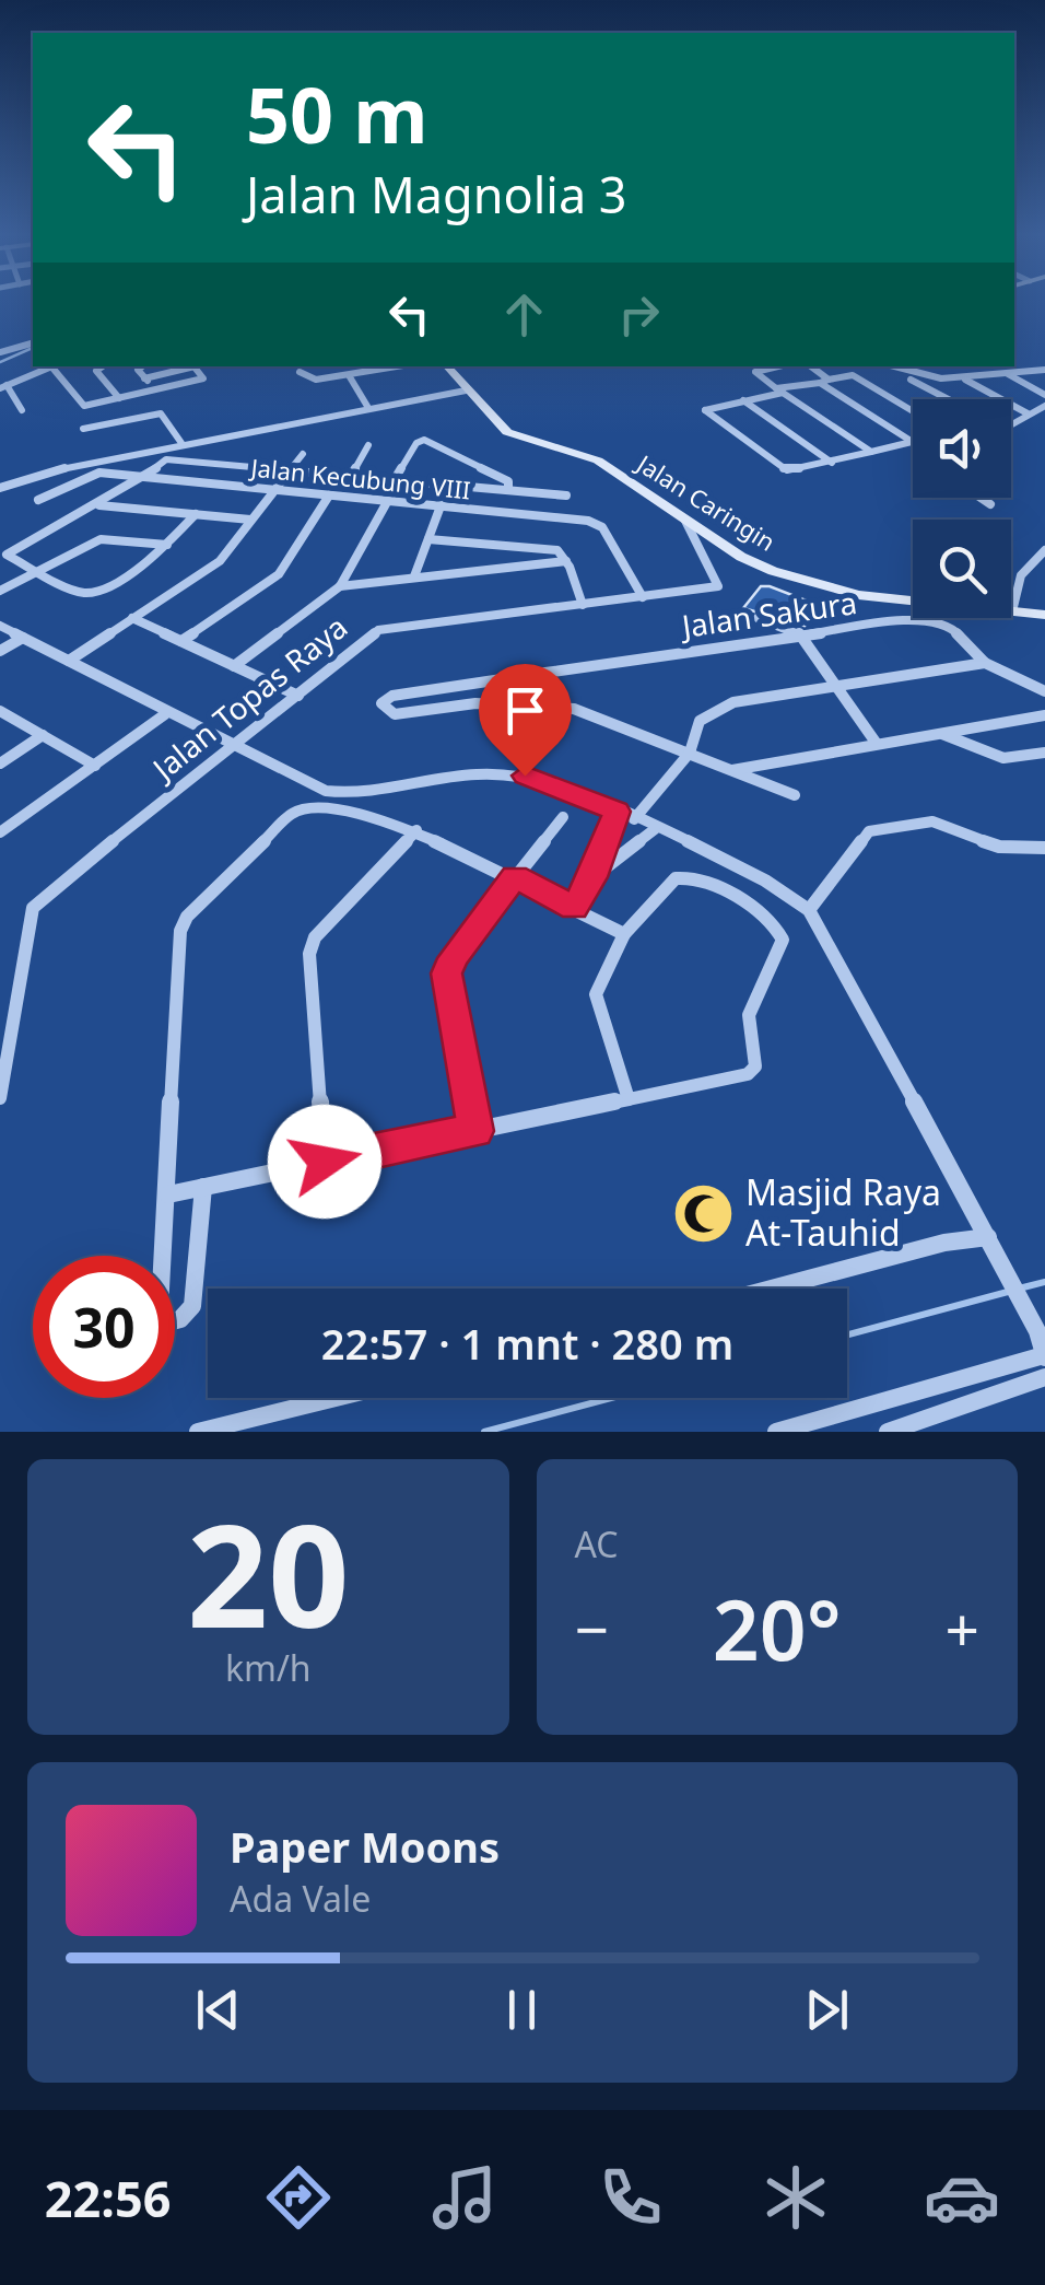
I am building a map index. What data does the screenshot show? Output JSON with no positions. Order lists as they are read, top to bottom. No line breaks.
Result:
{"streets":{"main road":["Jalan Caringin"],"street":["Jalan Kecubung VIII","Jalan Sakura","Jalan Topas Raya"]},"crossings":[["Jalan Kecubung VIII","Jalan Topas Raya"],["Jalan Caringin","Jalan Topas Raya"]],"places":{"mosque":["Masjid Raya At-Tauhid"]},"page":{"turn":["50 m","Jalan Magnolia 3"],"limit":"30","trip":"22:57 · 1 mnt · 280 m","tile":[["20","km/h"],"AC"],"heat":["−","20°","+"],"song":["Paper Moons","Ada Vale"],"tabs":"22:56"}}
